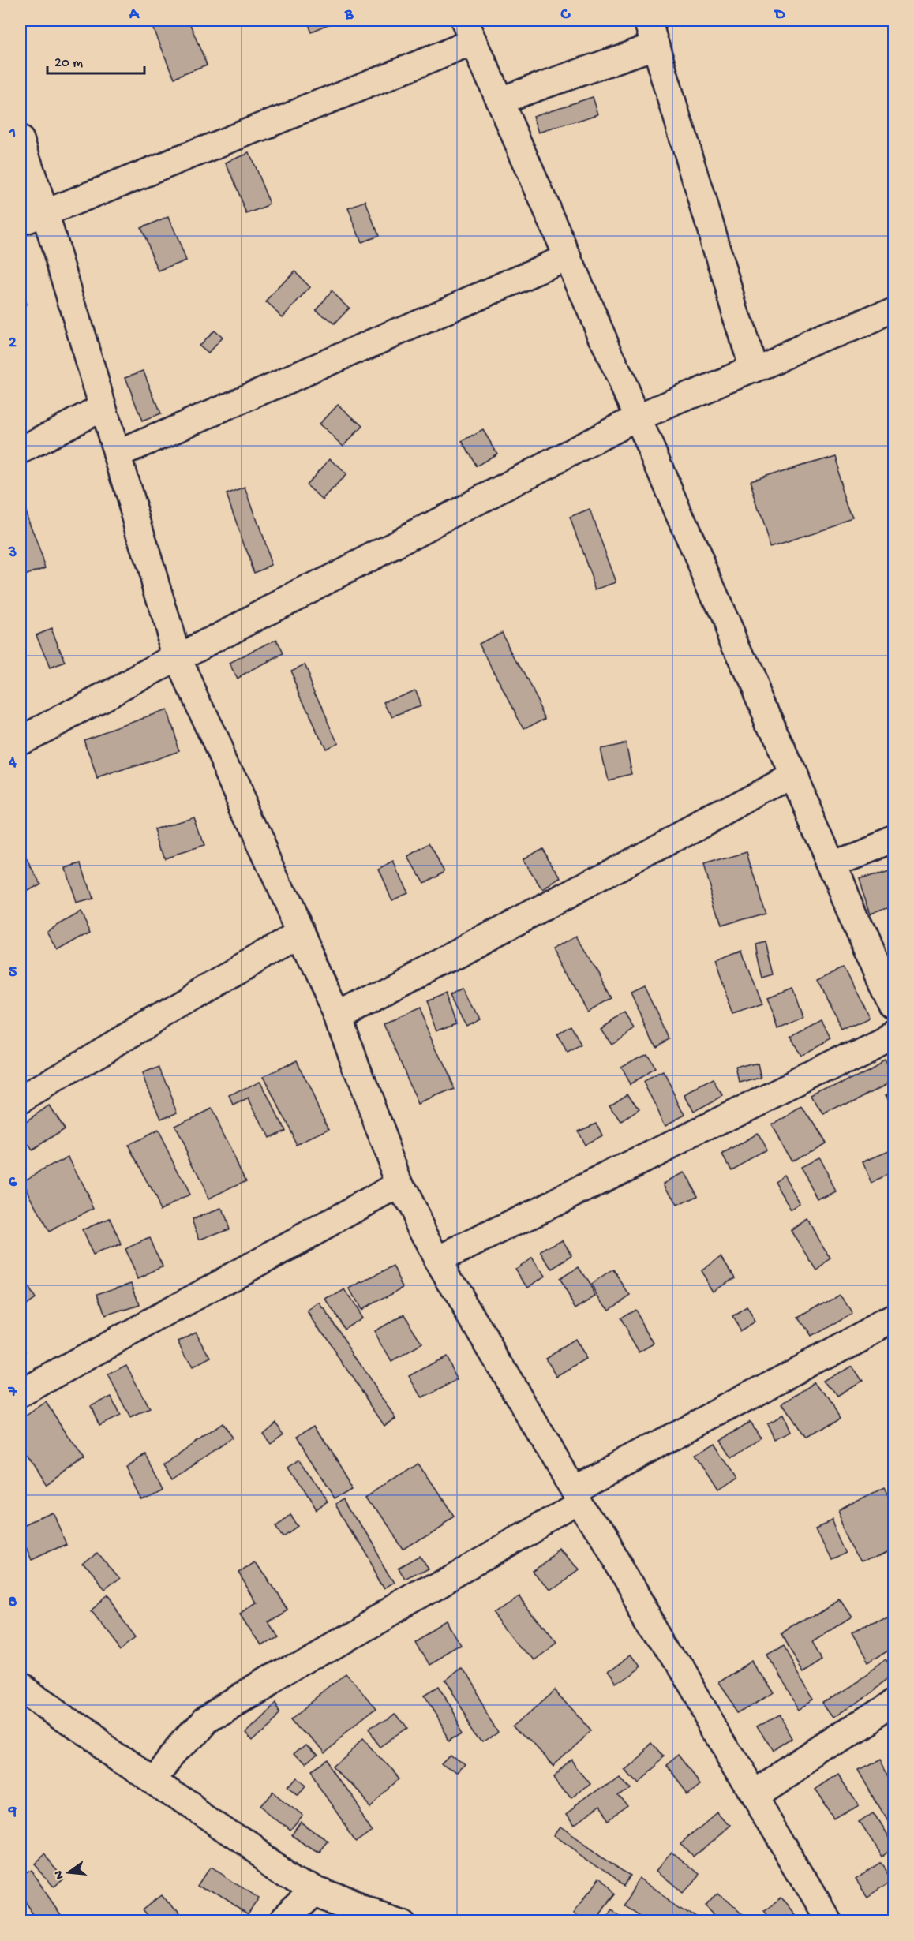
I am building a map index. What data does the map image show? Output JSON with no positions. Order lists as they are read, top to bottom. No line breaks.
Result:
{"scale_bar":"20 m","north":"left","grid":{"columns":["A","B","C","D"],"rows":["1","2","3","4","5","6","7","8","9"]}}
